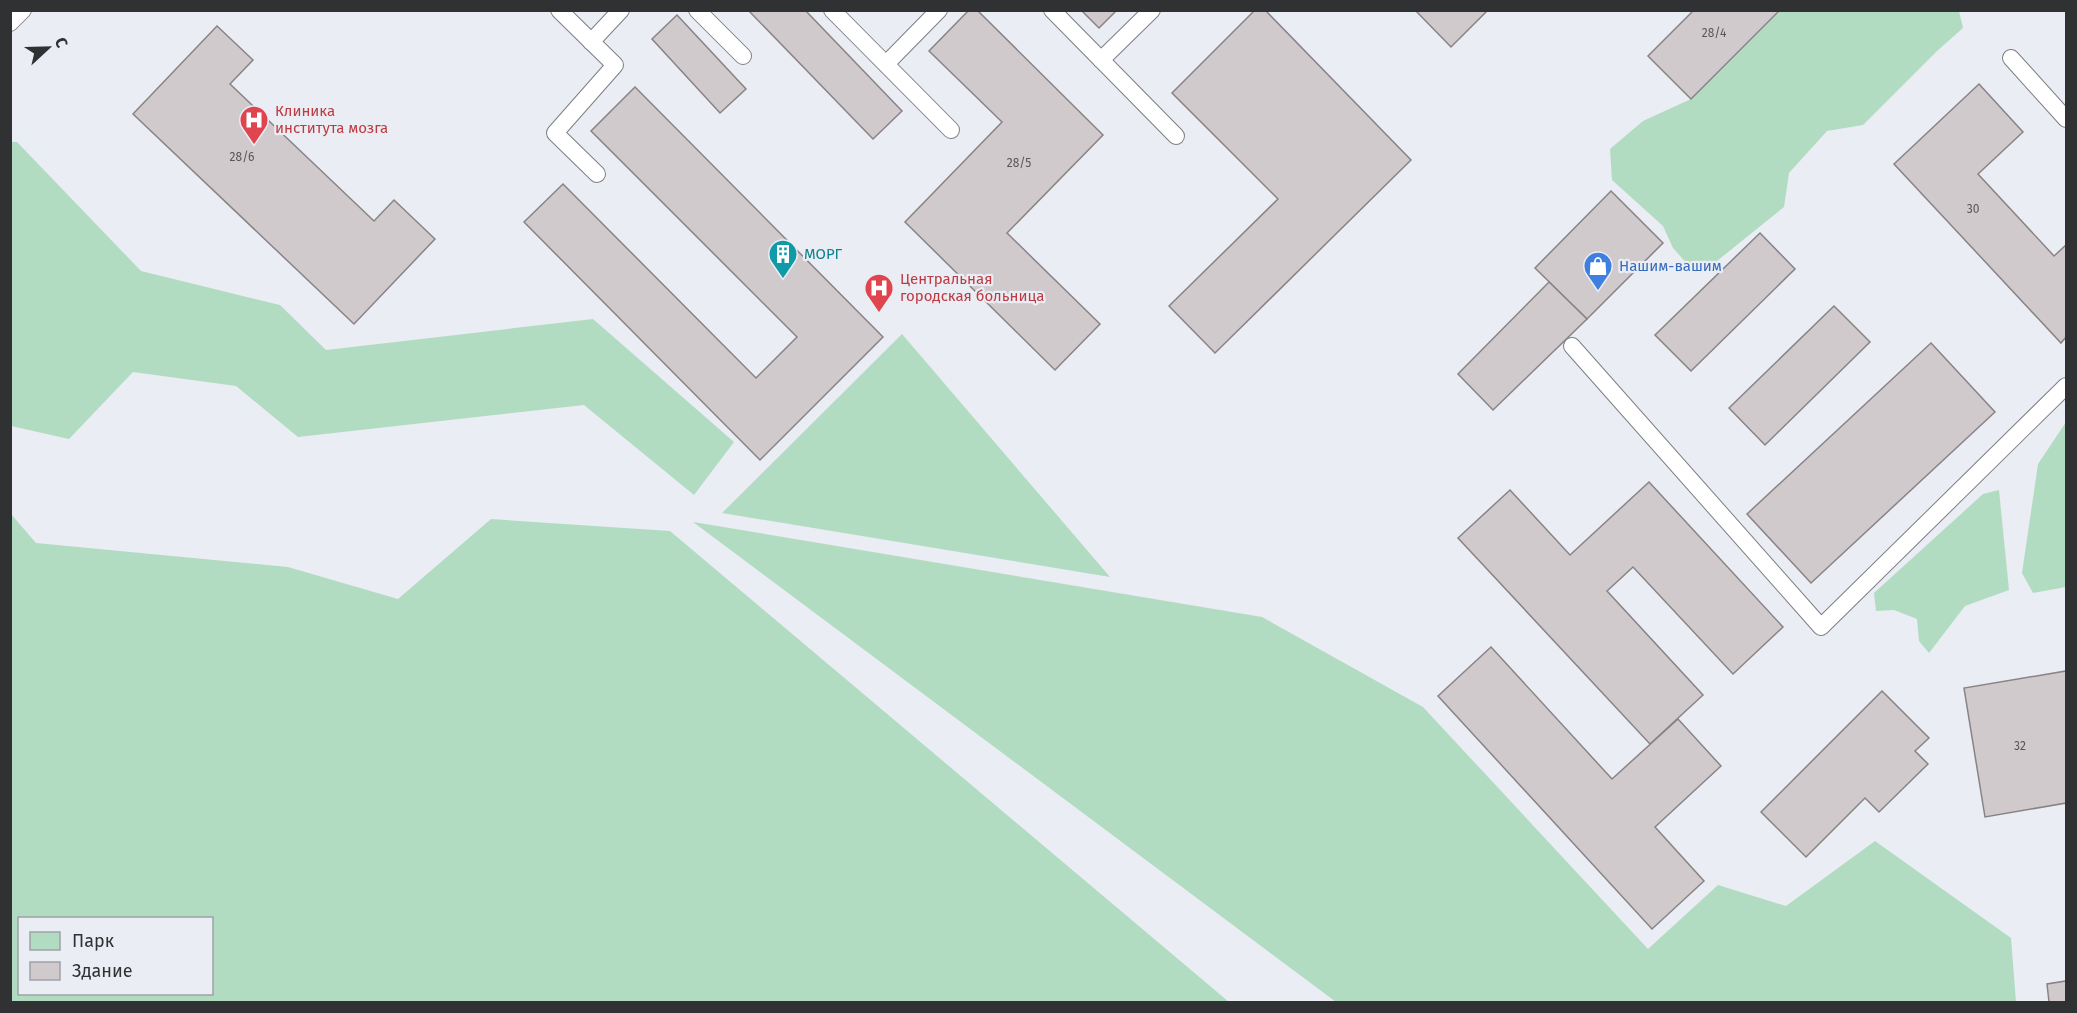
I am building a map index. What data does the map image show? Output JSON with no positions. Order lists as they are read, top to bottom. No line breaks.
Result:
{"places":{"hospital":["Клиника института мозга","Центральная городская больница"],"building":["МОРГ"],"shop":["Нашим-вашим"]},"house_numbers":["28/4","28/6","28/5","30","32"],"legend":["Парк","Здание"],"north":"right"}
